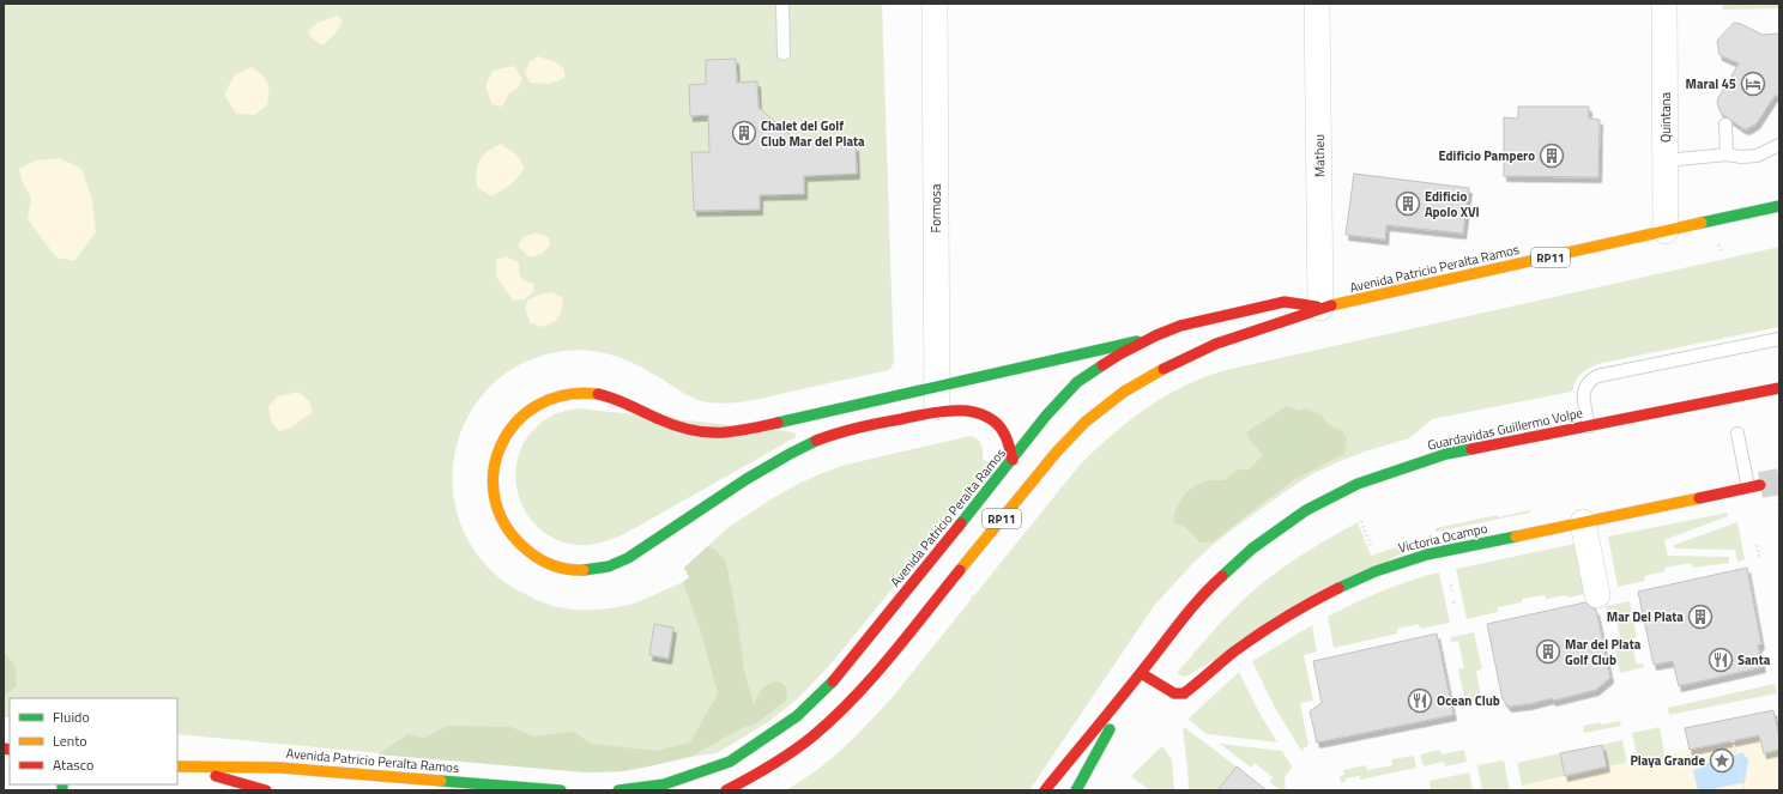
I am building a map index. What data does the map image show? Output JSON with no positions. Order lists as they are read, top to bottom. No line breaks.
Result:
{"streets":{"main road":["RP11","Avenida Patricio Peralta Ramos","Guardavidas Guillermo Volpe","Victoria Ocampo"],"street":["Quintana","Matheu","Formosa"]},"crossings":[["Quintana","Avenida Patricio Peralta Ramos"],["Matheu","Avenida Patricio Peralta Ramos"],["Guardavidas Guillermo Volpe","Victoria Ocampo"]],"places":{"hotel":["Maral 45"],"building":["Chalet del Golf Club Mar del Plata","Edificio Pampero","Edificio Apolo XVI","Mar Del Plata","Mar del Plata Golf Club"],"restaurant":["Santa","Ocean Club"],"place":["Playa Grande"]},"legend":["Fluido","Lento","Atasco"]}
